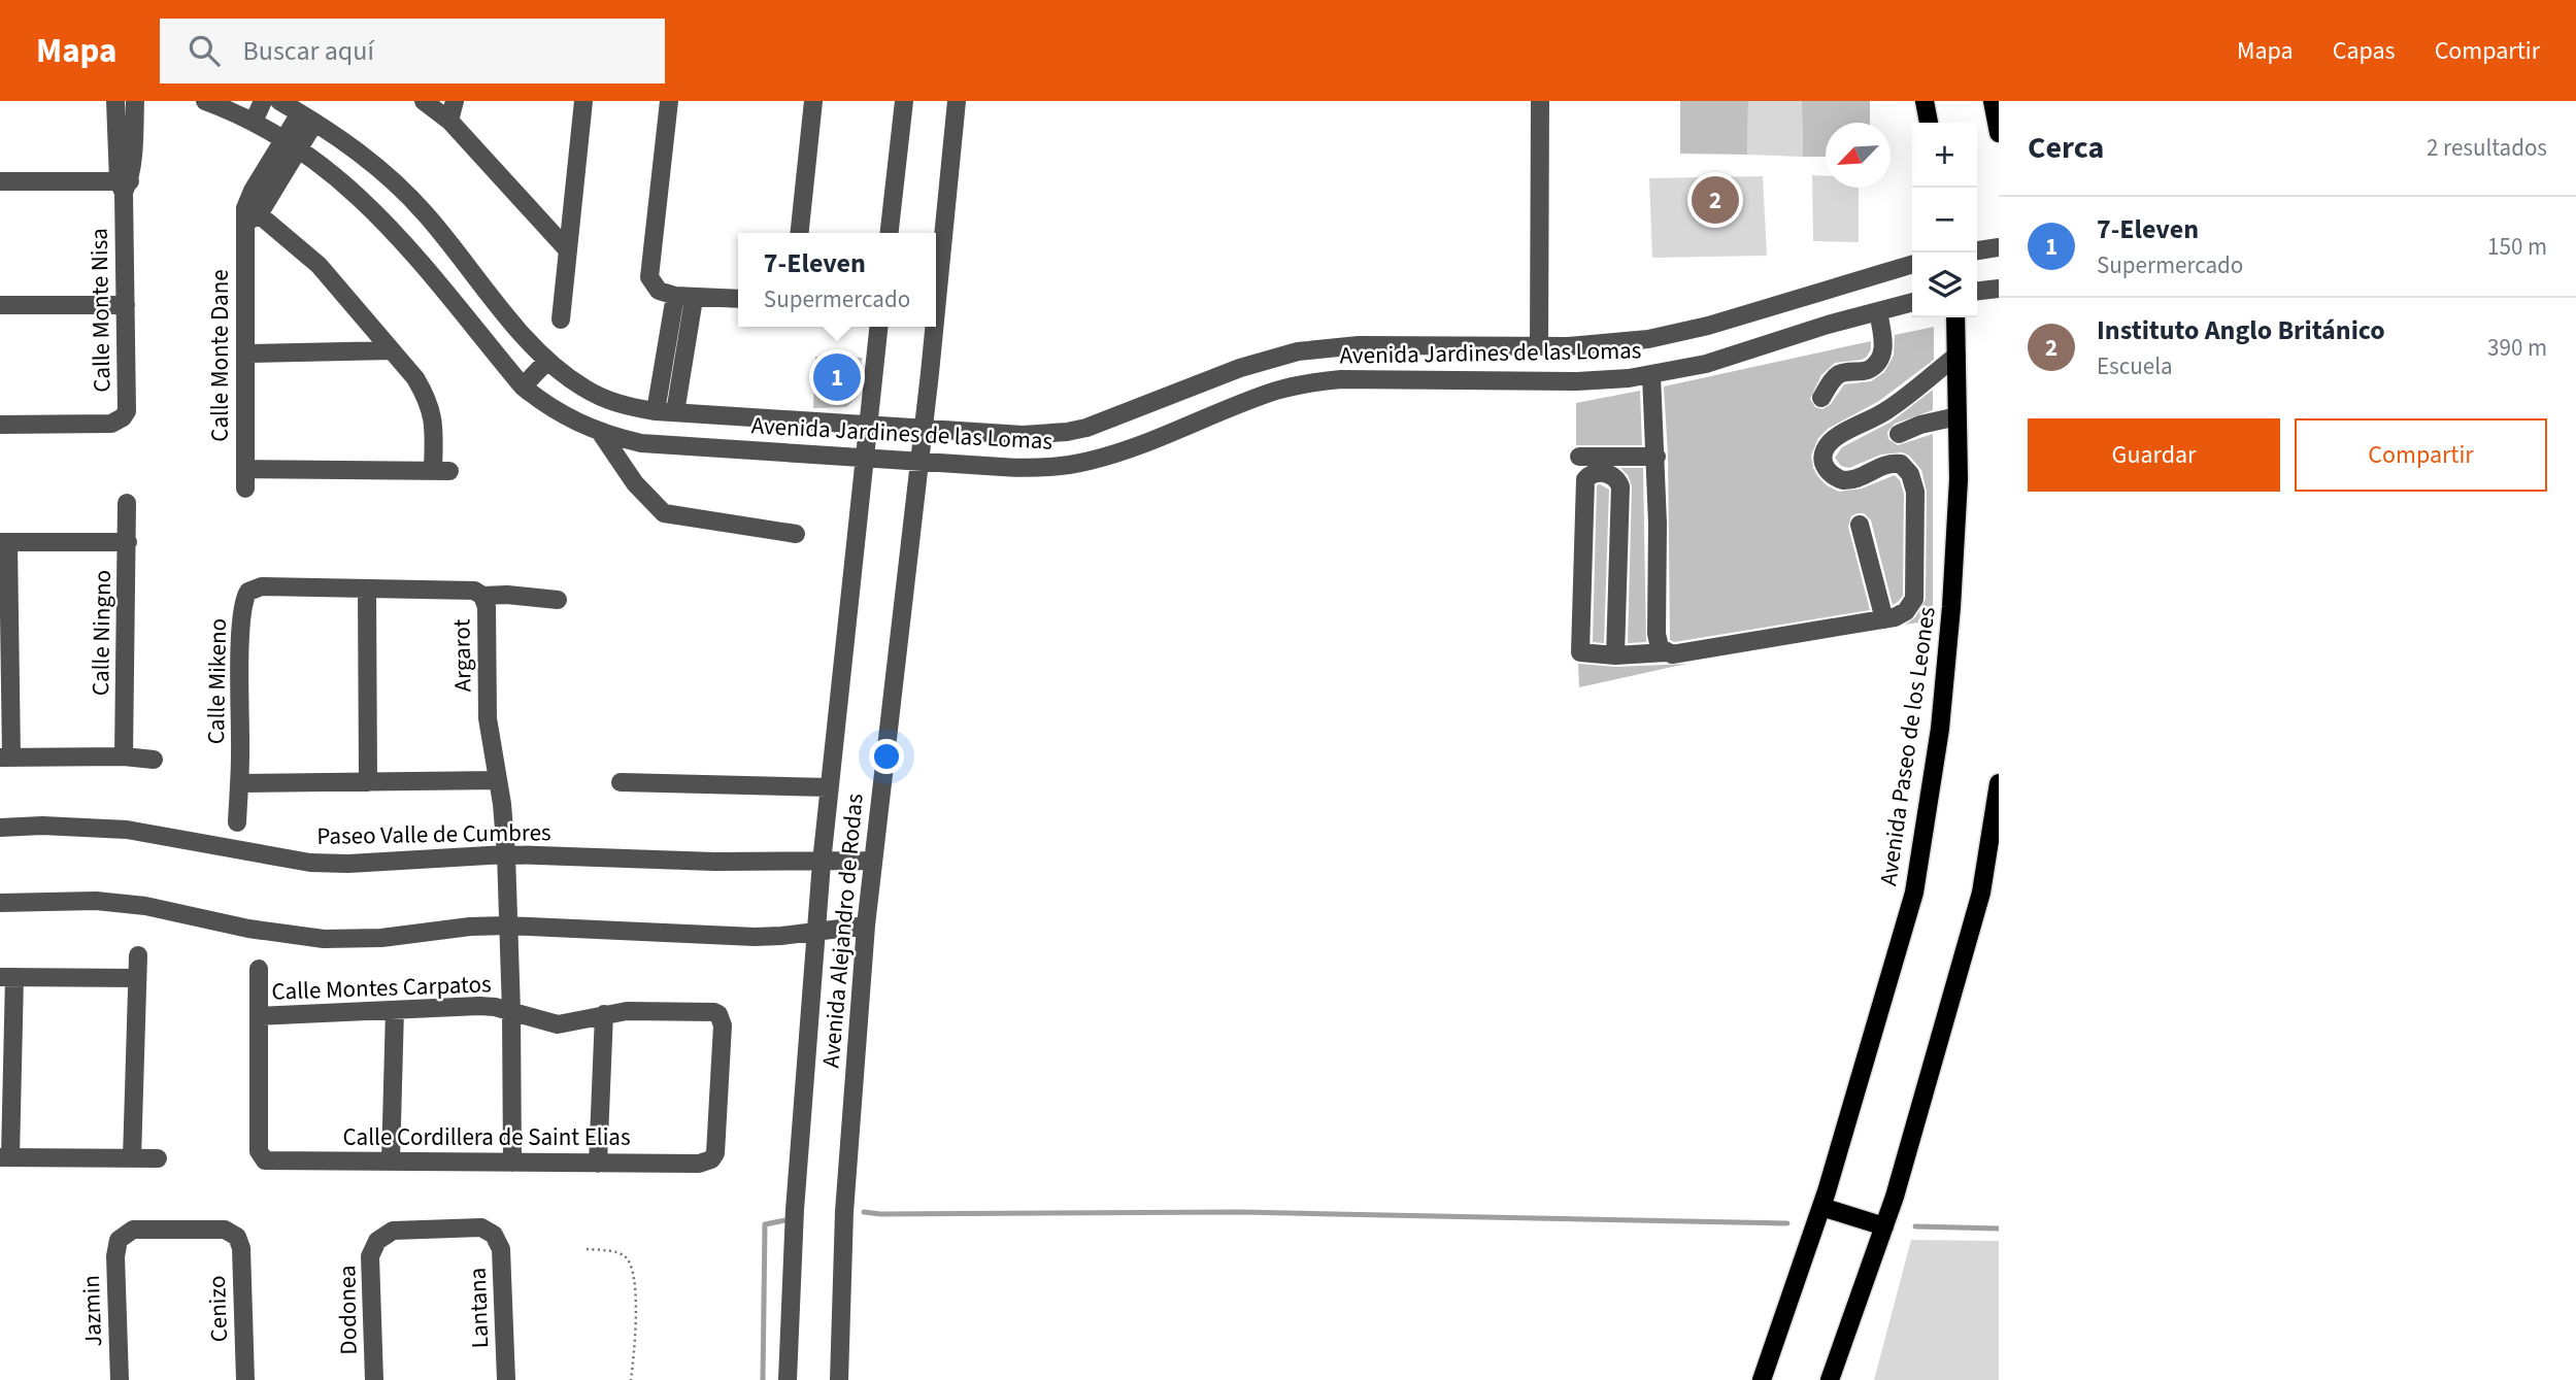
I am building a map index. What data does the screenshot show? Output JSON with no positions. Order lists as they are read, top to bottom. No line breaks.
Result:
{"streets":{"main road":["Avenida Paseo de los Leones"],"street":["Calle Monte Nisa","Avenida Jardines de las Lomas","Calle Monte Dane","Calle Ningno","Argarot","Calle Mikeno","Paseo Valle de Cumbres","Avenida Alejandro de Rodas","Calle Montes Carpatos","Calle Cordillera de Saint Elias","Lantana","Cenizo","Dodonea","Jazmin"]},"crossings":[["Avenida Jardines de las Lomas","Calle Monte Dane"],["Avenida Jardines de las Lomas","Avenida Alejandro de Rodas"],["Argarot","Calle Mikeno"],["Argarot","Paseo Valle de Cumbres"],["Argarot","Calle Montes Carpatos"],["Argarot","Calle Cordillera de Saint Elias"],["Paseo Valle de Cumbres","Avenida Alejandro de Rodas"],["Calle Montes Carpatos","Calle Cordillera de Saint Elias"],["Lantana","Dodonea"],["Cenizo","Jazmin"]],"north":"bottom left","page":{"header":"Mapa","search":"Buscar aquí","nav":["Mapa","Capas","Compartir"],"heading":["Cerca","2 resultados"],"map_buttons":["+","−"],"pins":["2","1"],"list":[{"mark":"1","name":"7-Eleven","note":"Supermercado","value":"150 m"},{"mark":"2","name":"Instituto Anglo Británico","note":"Escuela","value":"390 m"}],"popup":["7-Eleven","Supermercado"],"buttons":["Guardar","Compartir"]}}
